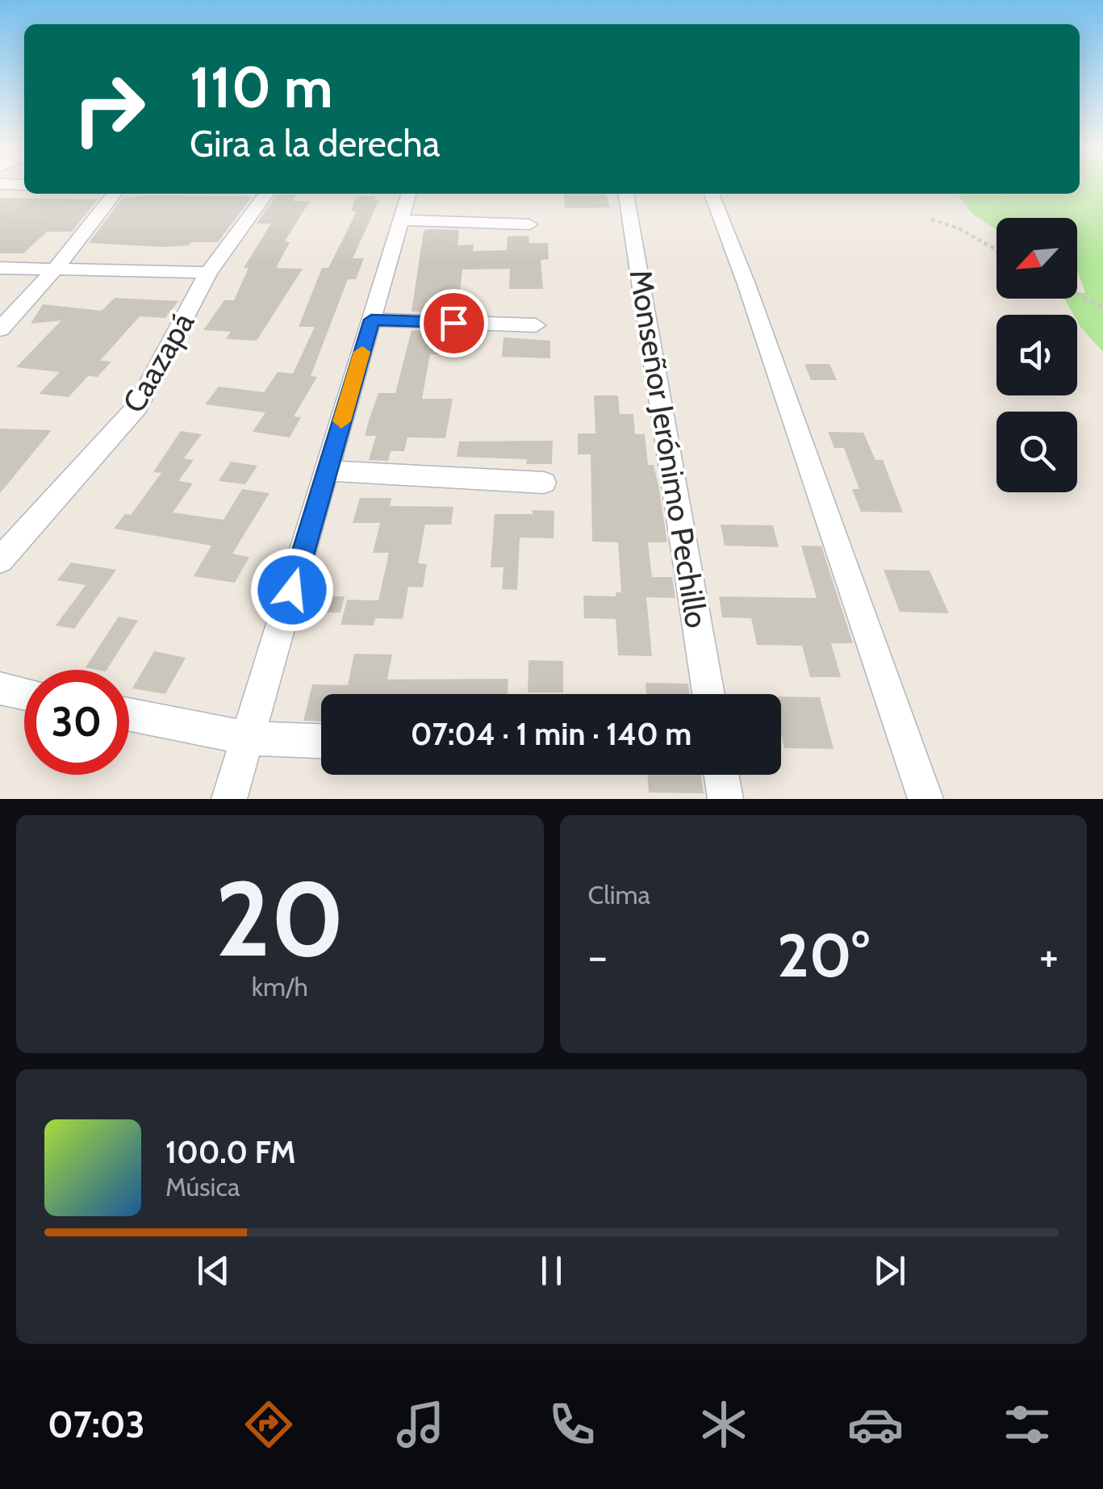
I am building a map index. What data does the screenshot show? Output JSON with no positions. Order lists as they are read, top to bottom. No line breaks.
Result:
{"streets":{"street":["Caazapá","Monseñor Jerónimo Pechillo"]},"north":"bottom left","page":{"turn":["110 m","Gira a la derecha"],"limit":"30","trip":"07:04 · 1 min · 140 m","tile":[["20","km/h"],"Clima"],"heat":["−","20°","+"],"song":["100.0 FM","Música"],"tabs":"07:03"}}
